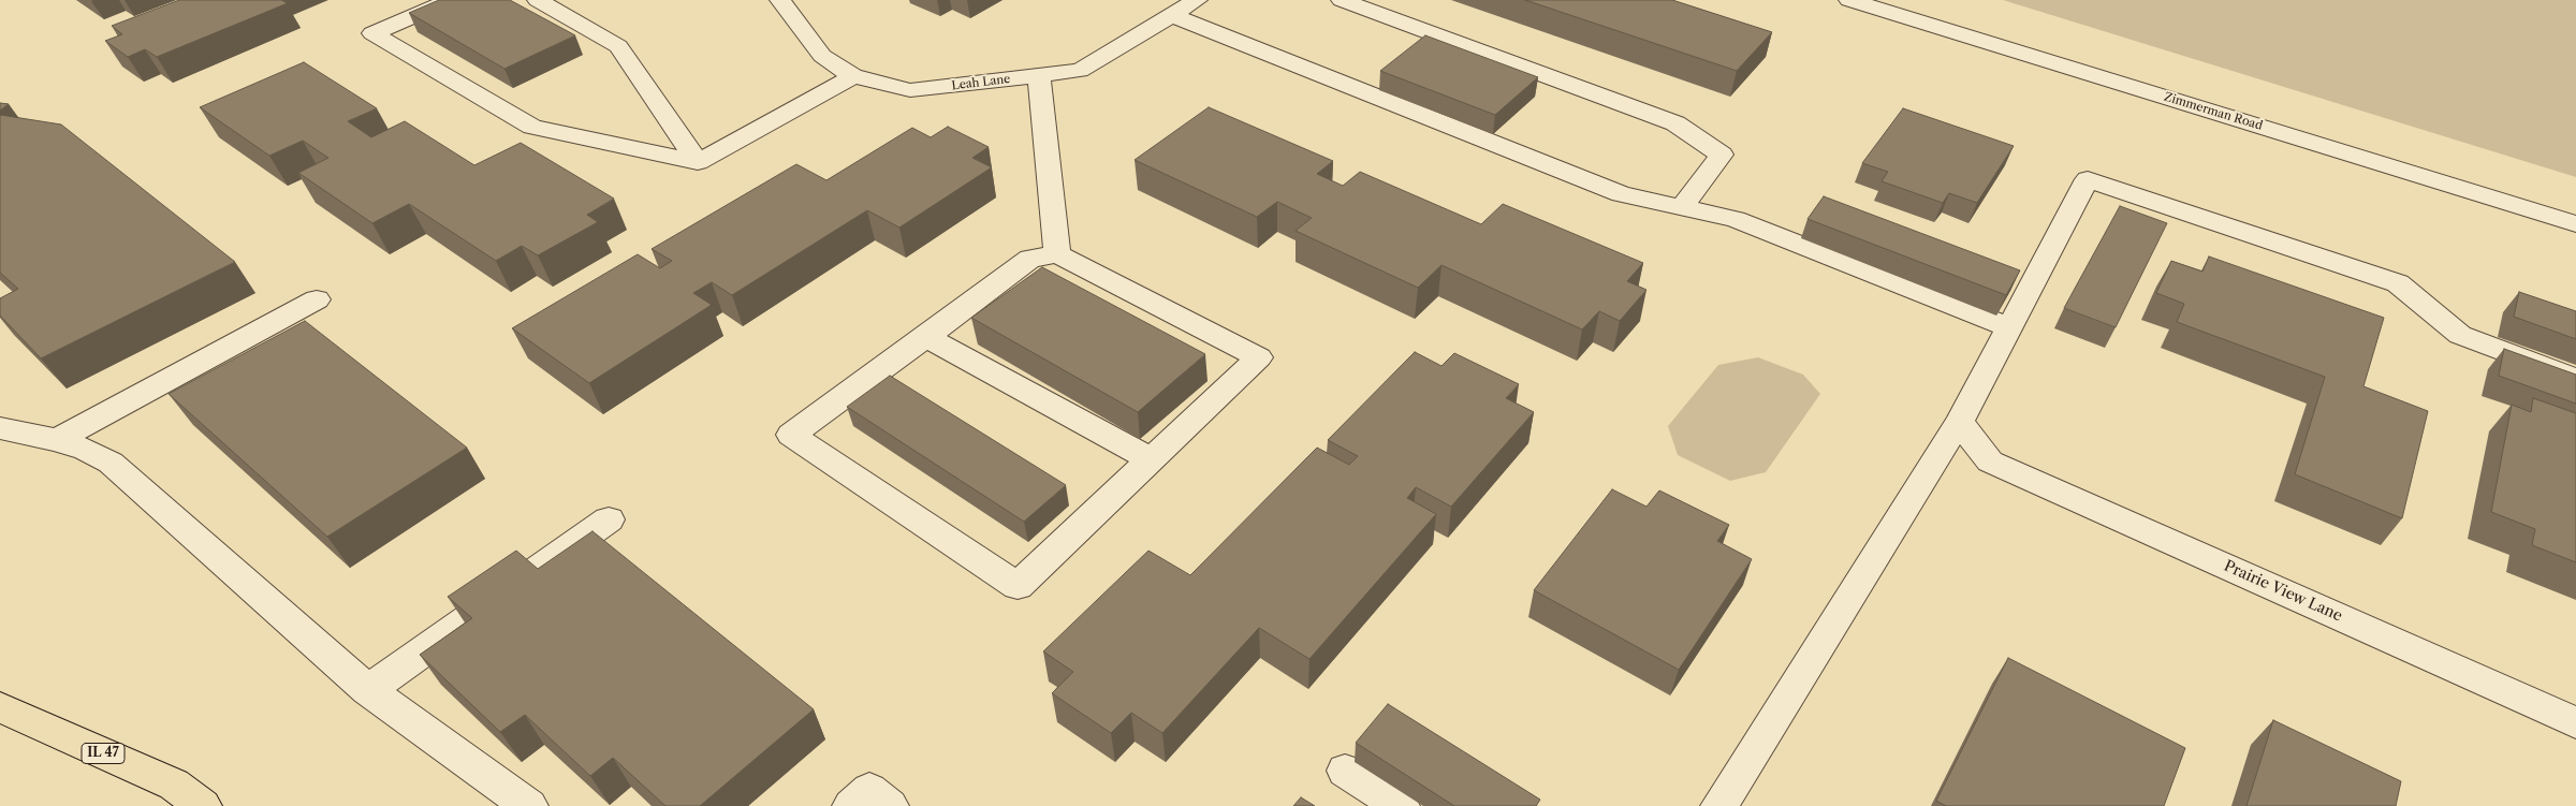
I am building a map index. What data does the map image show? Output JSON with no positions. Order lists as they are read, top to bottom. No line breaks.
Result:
{"streets":{"main road":["IL 47"],"street":["Leah Lane","Zimmerman Road","Prairie View Lane"]}}
